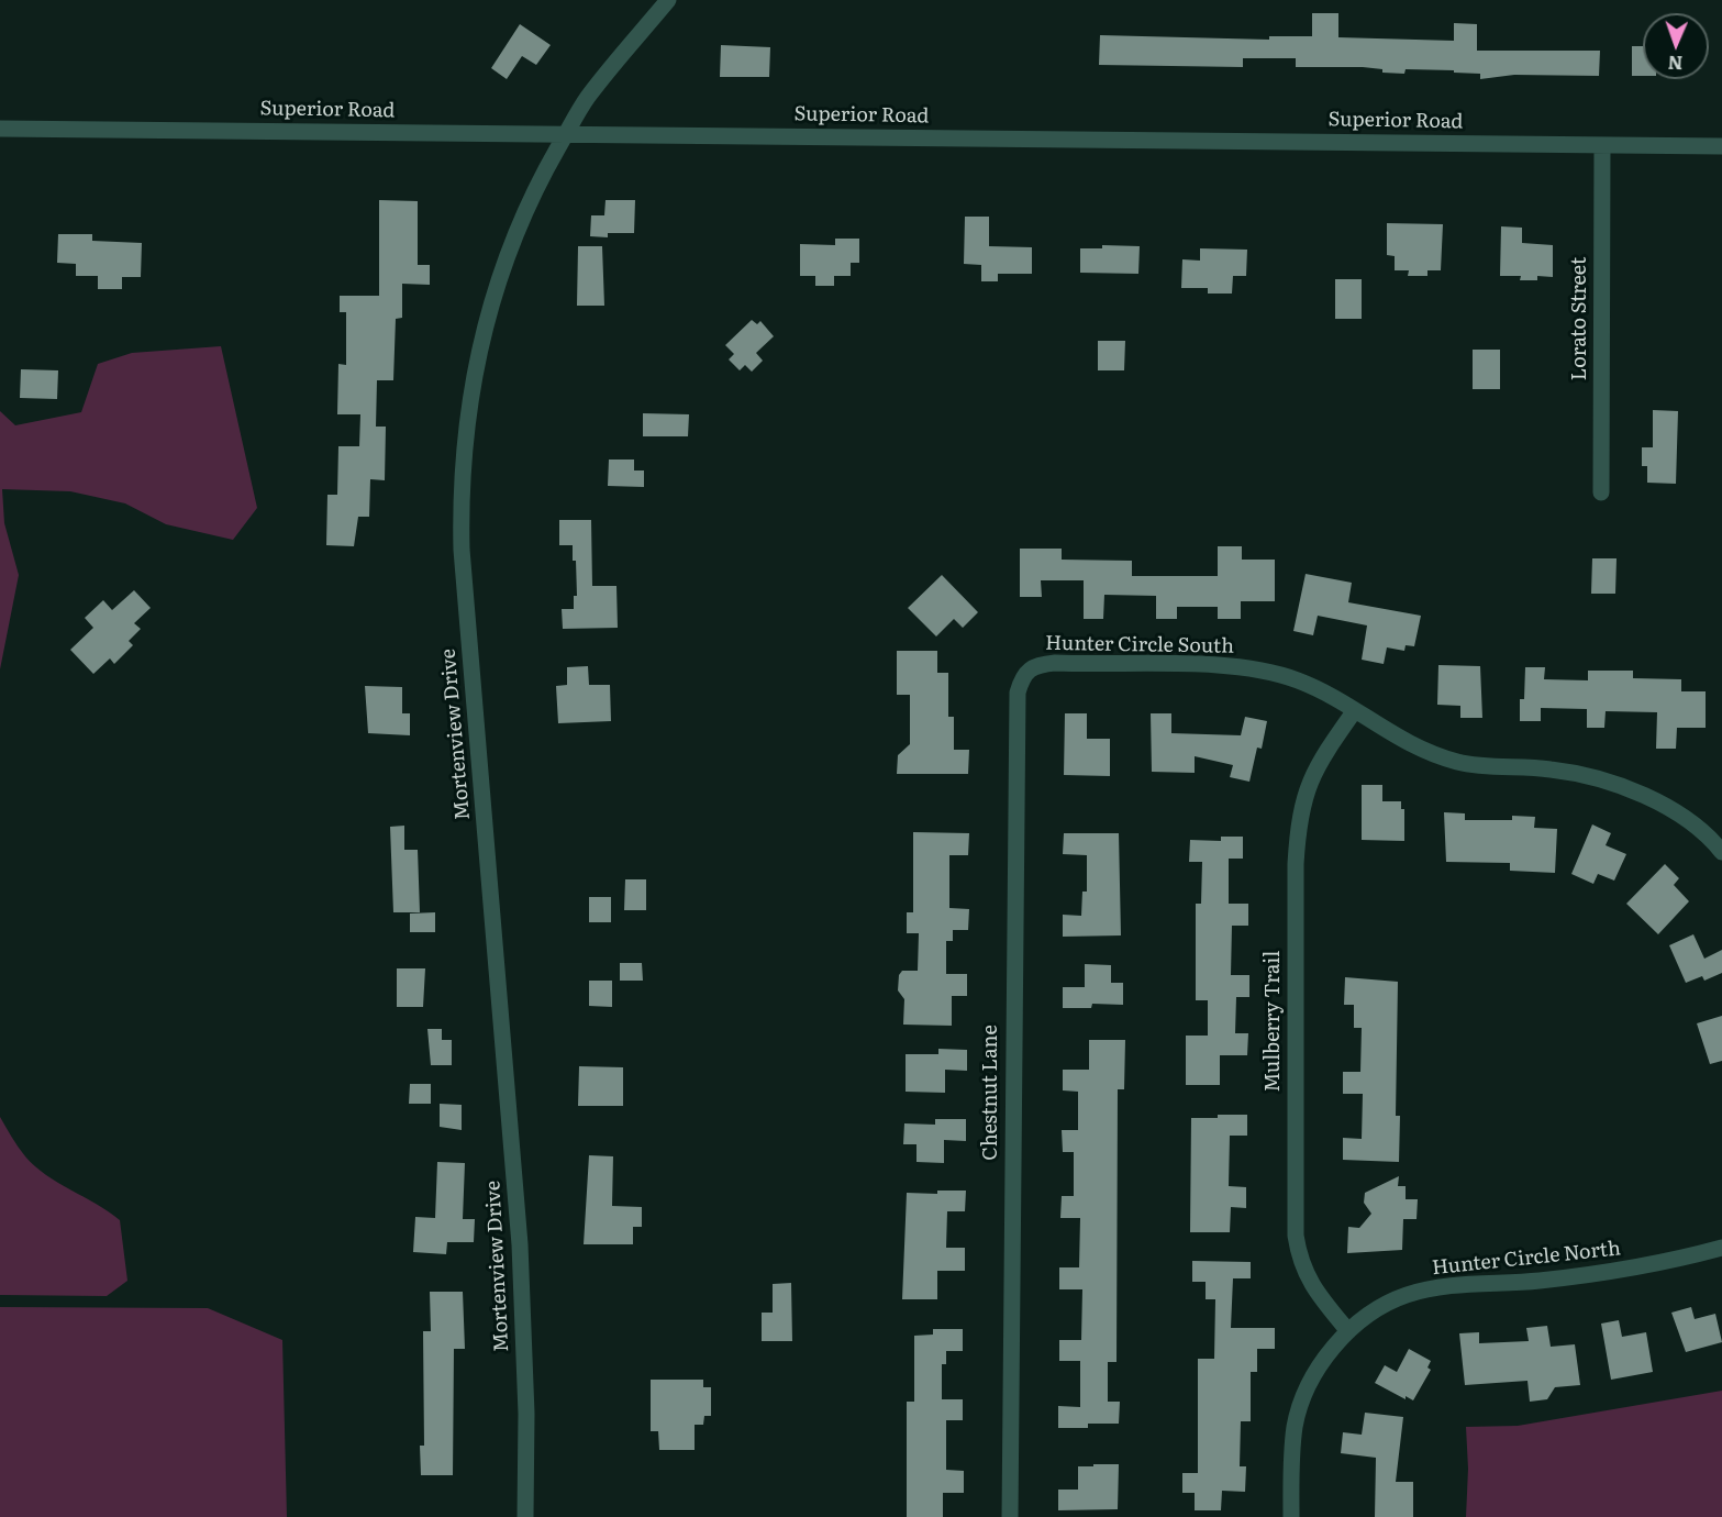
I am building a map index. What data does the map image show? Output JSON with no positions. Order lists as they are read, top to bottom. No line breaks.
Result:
{"streets":{"street":["Superior Road","Lorato Street","Hunter Circle South","Mortenview Drive","Mulberry Trail","Chestnut Lane","Hunter Circle North"]},"crossings":[["Superior Road","Lorato Street"],["Superior Road","Mortenview Drive"],["Hunter Circle South","Mulberry Trail"],["Hunter Circle South","Chestnut Lane"],["Mulberry Trail","Hunter Circle North"]],"north":"bottom"}
